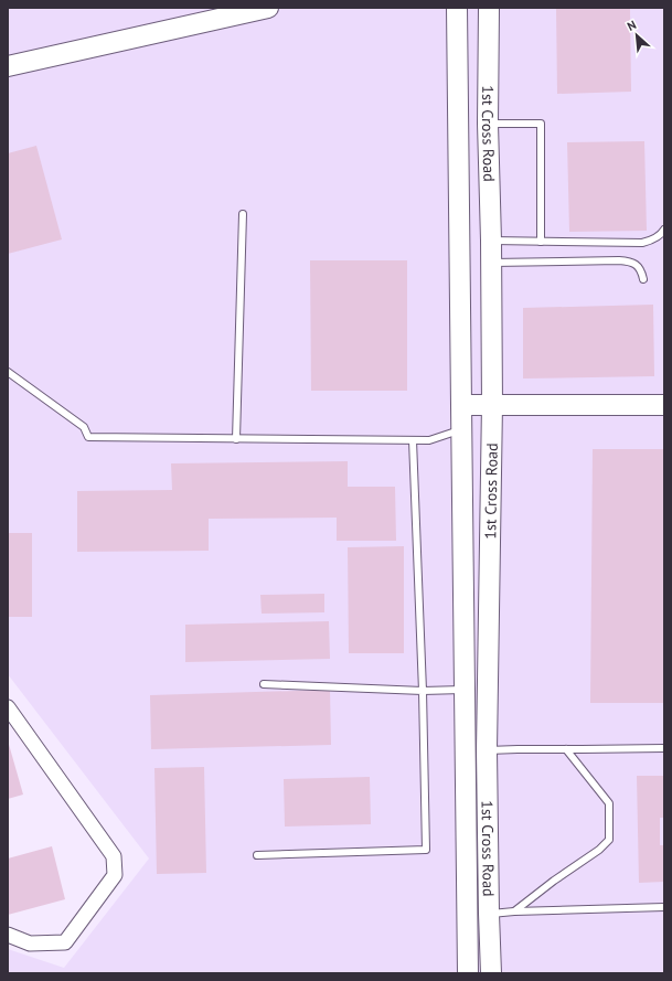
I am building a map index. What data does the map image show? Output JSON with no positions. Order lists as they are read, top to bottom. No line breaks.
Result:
{"streets":{"main road":["1st Cross Road"]},"north":"top left"}
